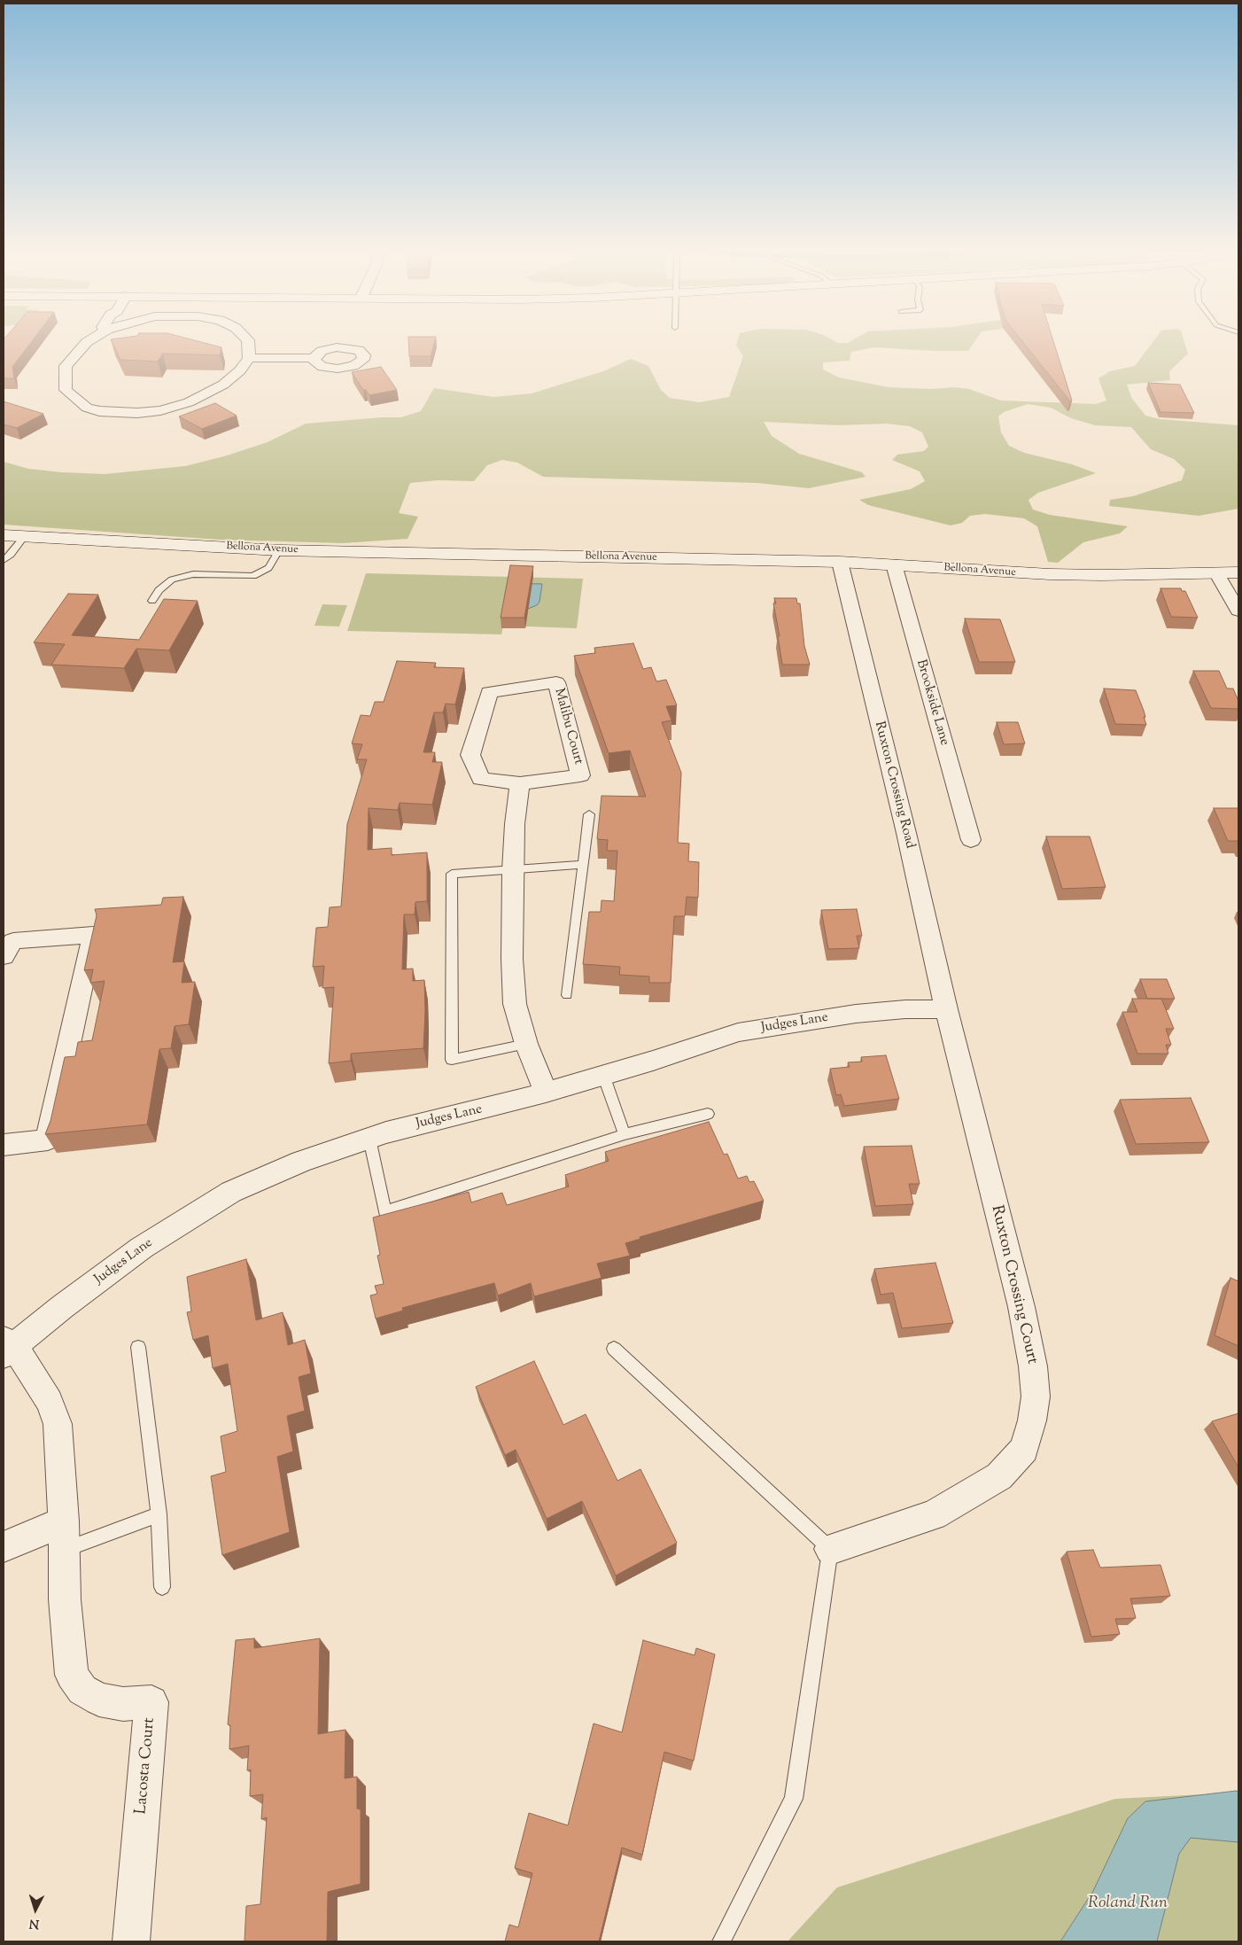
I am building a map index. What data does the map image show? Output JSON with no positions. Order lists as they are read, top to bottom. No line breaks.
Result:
{"streets":{"street":["Bellona Avenue","Brookside Lane","Malibu Court","Ruxton Crossing Road","Judges Lane","Ruxton Crossing Court","Lacosta Court"]},"crossings":[["Bellona Avenue","Brookside Lane"],["Bellona Avenue","Ruxton Crossing Road"],["Ruxton Crossing Road","Judges Lane"],["Ruxton Crossing Road","Ruxton Crossing Court"],["Judges Lane","Ruxton Crossing Court"],["Judges Lane","Lacosta Court"]],"water":["Roland Run"],"north":"bottom"}
